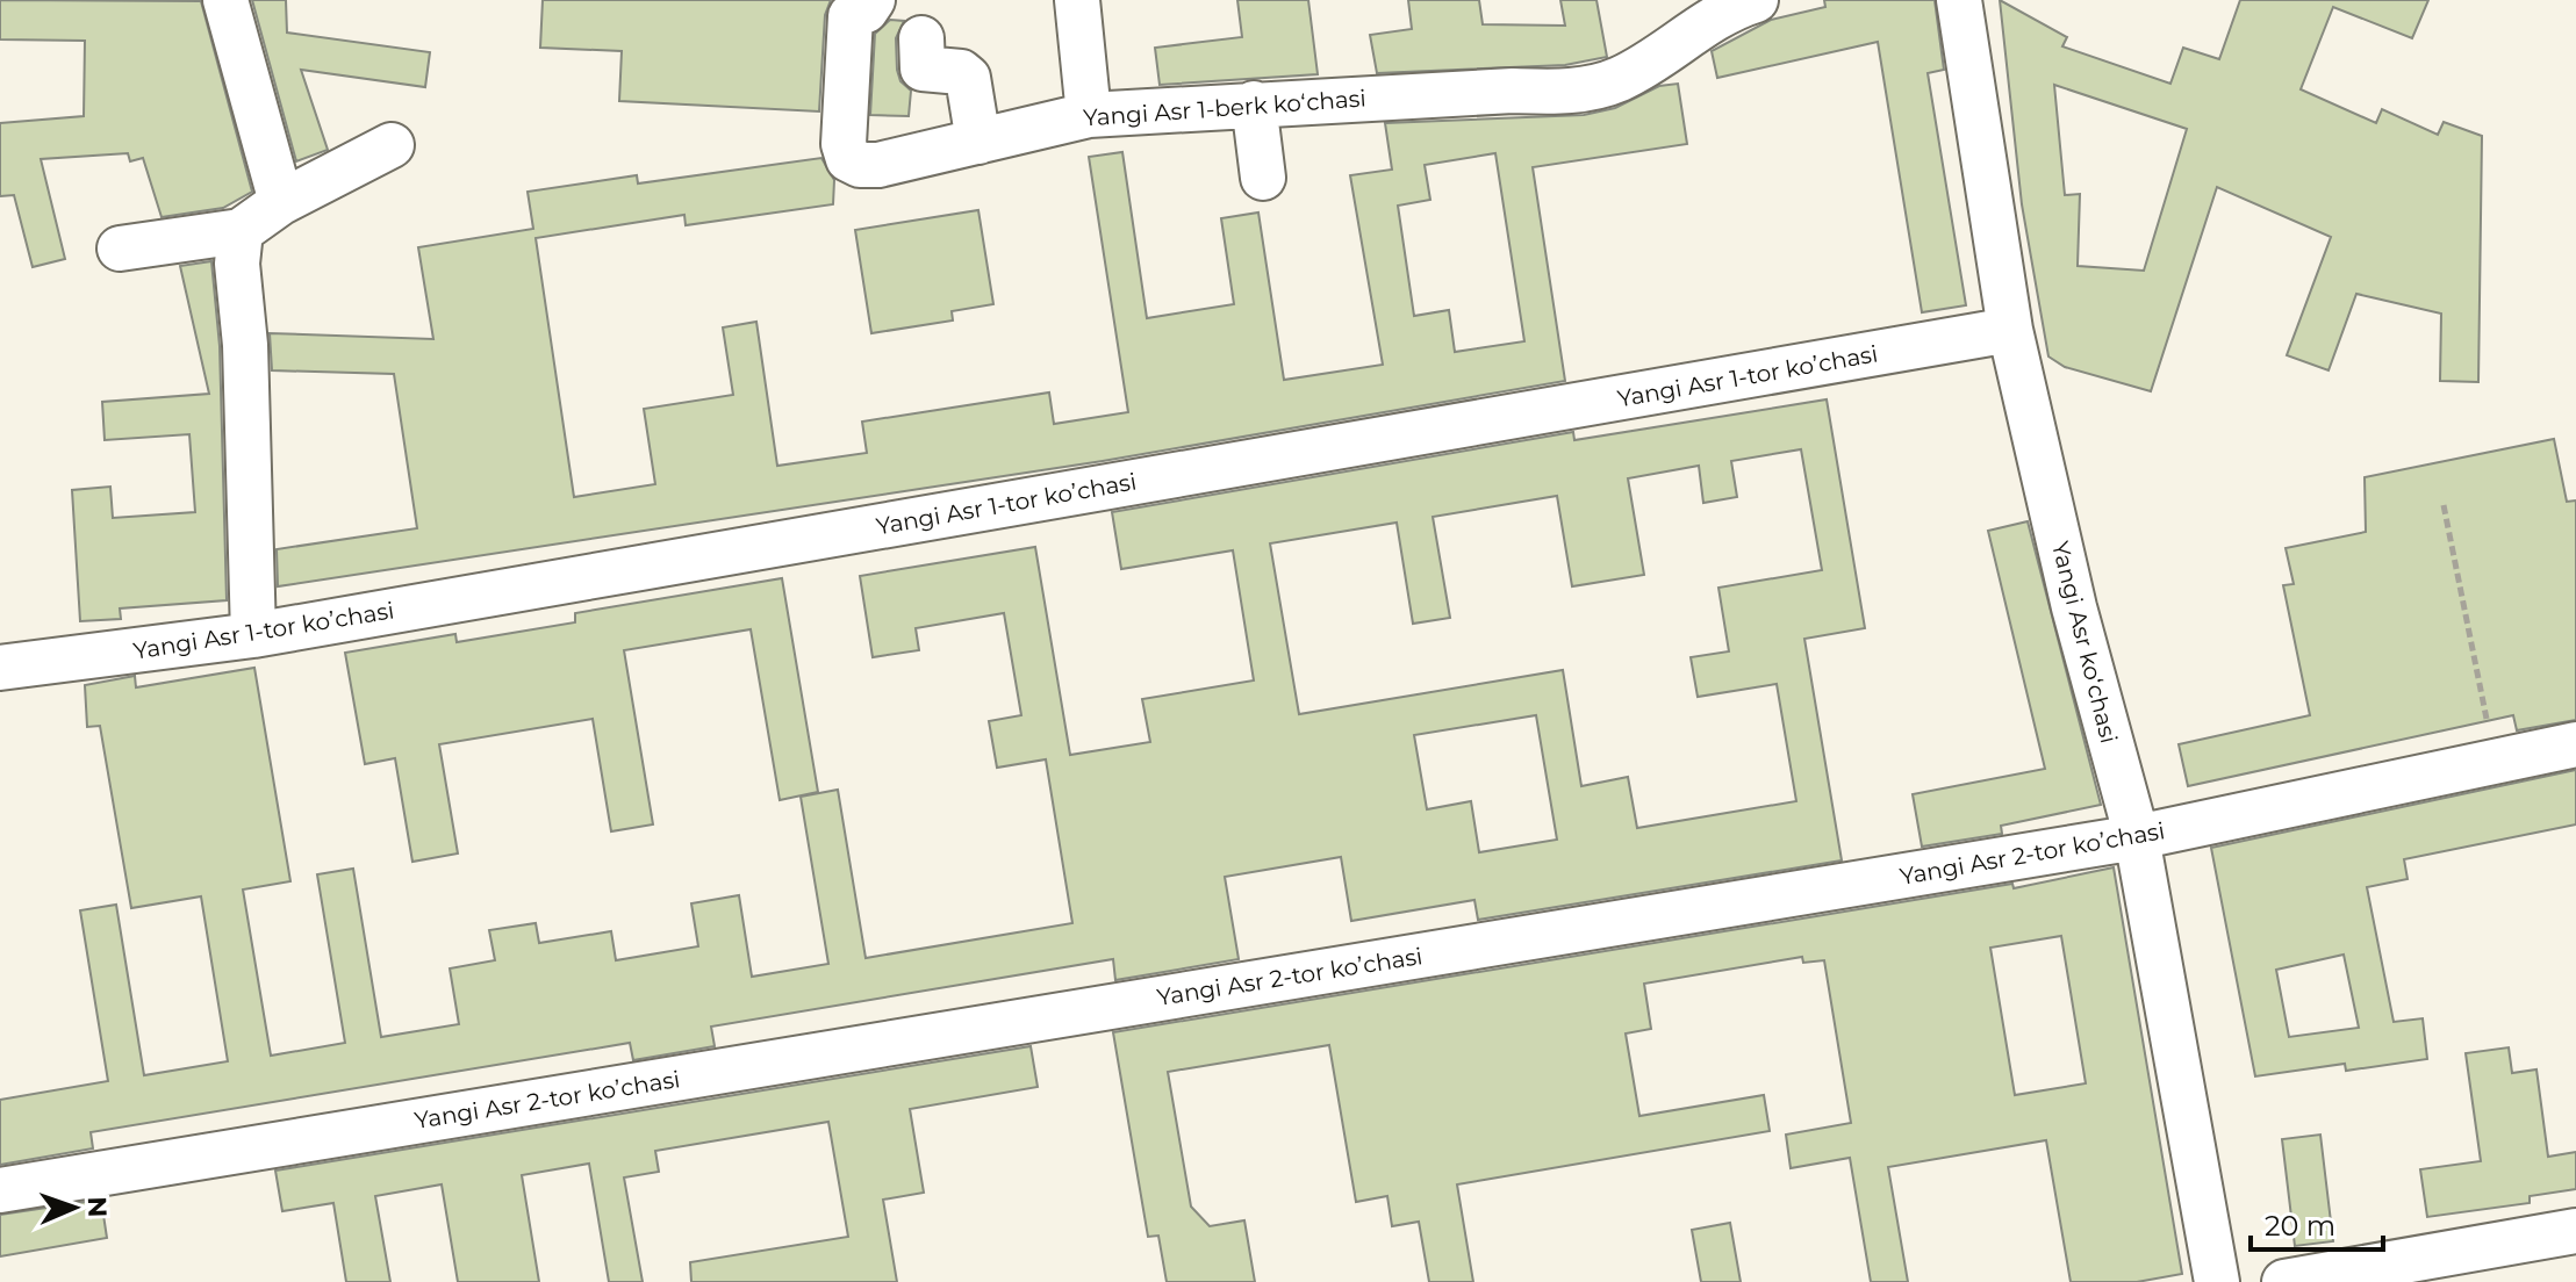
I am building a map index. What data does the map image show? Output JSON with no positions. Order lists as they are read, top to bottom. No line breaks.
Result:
{"streets":{"street":["Yangi Asr 1-berk koʻchasi","Yangi Asr 1-tor koʼchasi","Yangi Asr koʻchasi","Yangi Asr 2-tor koʼchasi"]},"crossings":[["Yangi Asr 1-tor koʼchasi","Yangi Asr koʻchasi"],["Yangi Asr koʻchasi","Yangi Asr 2-tor koʼchasi"]],"scale_bar":"20 m","north":"right"}
